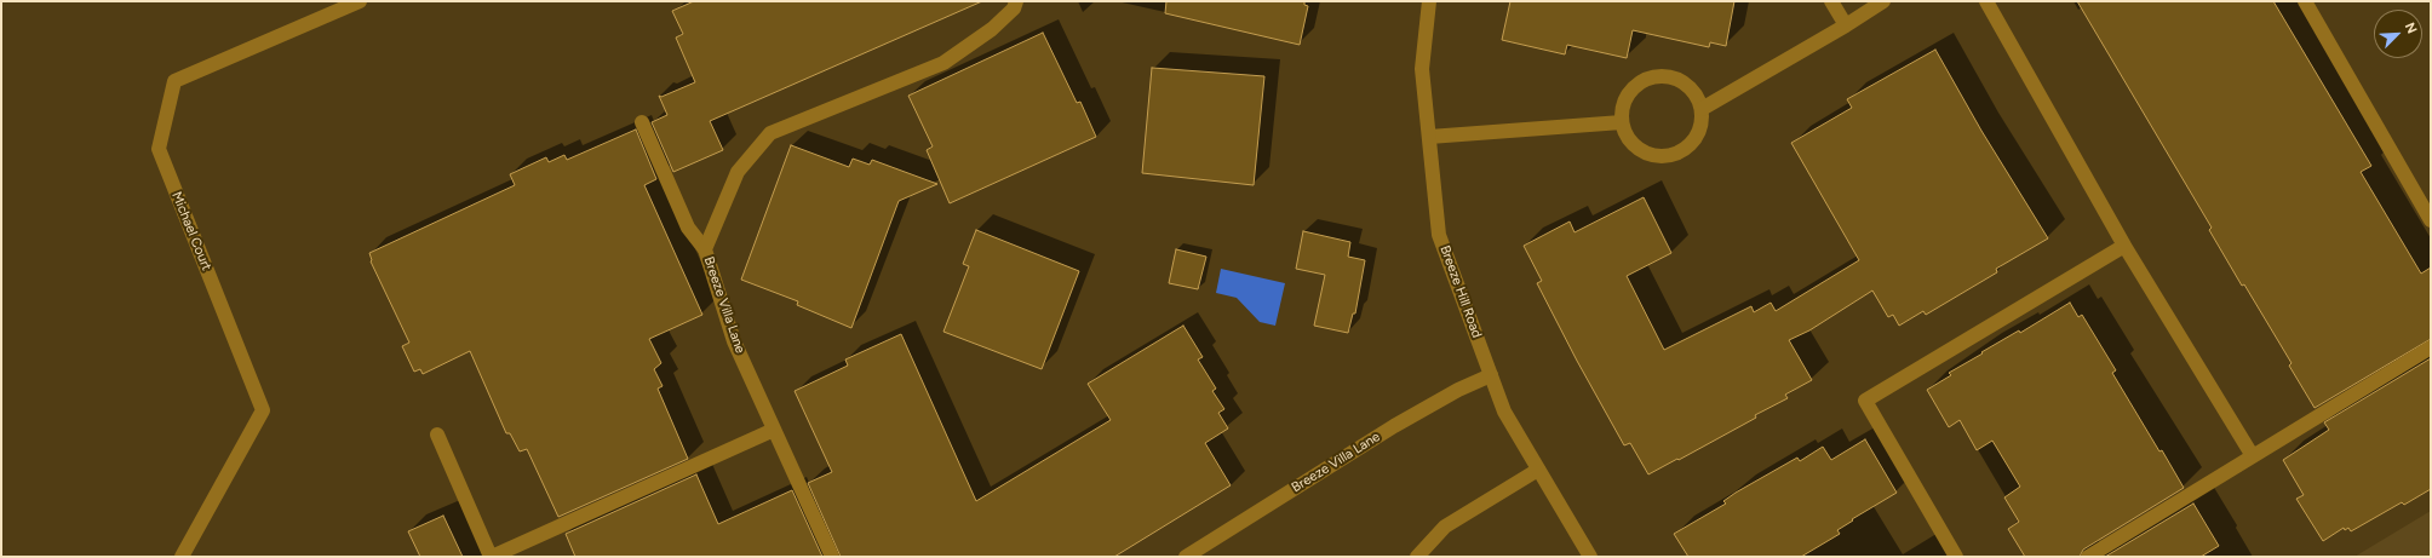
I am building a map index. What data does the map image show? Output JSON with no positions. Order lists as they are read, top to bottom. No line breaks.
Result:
{"streets":{"street":["Michael Court","Breeze Hill Road","Breeze Villa Lane"]},"crossings":[["Breeze Hill Road","Breeze Villa Lane"]],"north":"top right"}
